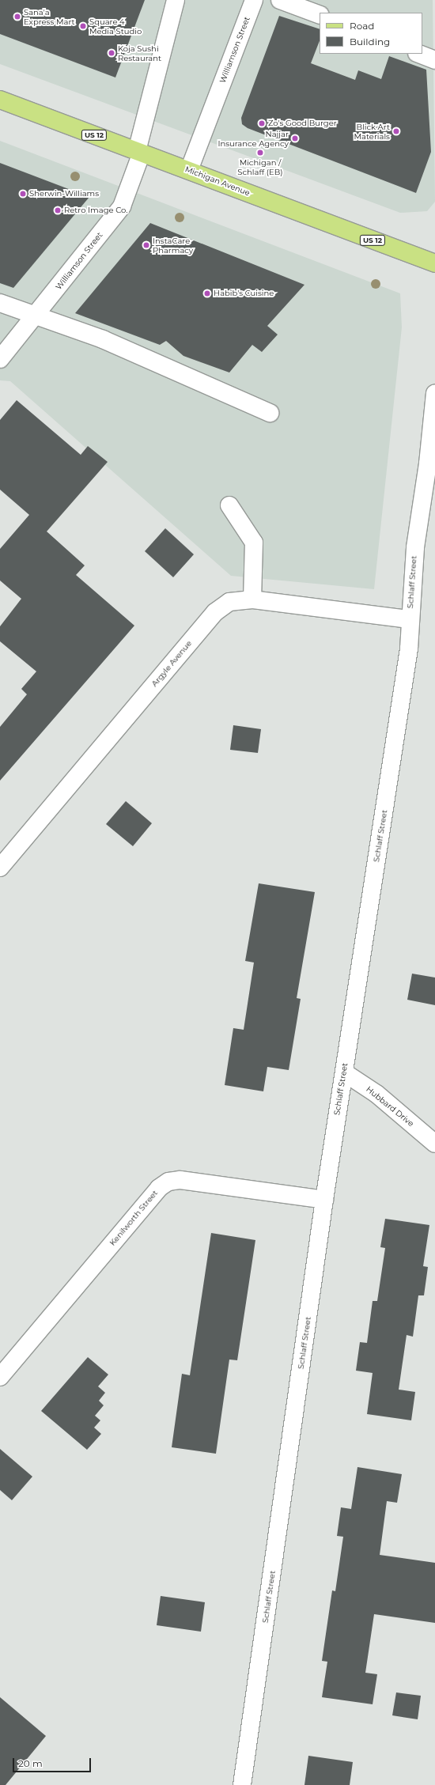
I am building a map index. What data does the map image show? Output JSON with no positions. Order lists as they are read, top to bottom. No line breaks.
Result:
{"streets":{"main road":["US 12","Michigan Avenue"],"street":["Williamson Street","Schlaff Street","Argyle Avenue","Hubbard Drive","Kenilworth Street"]},"crossings":[["Williamson Street","Michigan Avenue"],["Schlaff Street","Argyle Avenue"],["Schlaff Street","Hubbard Drive"],["Schlaff Street","Kenilworth Street"]],"places":["Sana'a Express Mart","Square 4 Media Studio","Koja Sushi Restaurant","Zo's Good Burger","Blick Art Materials","Najjar Insurance Agency","Michigan / Schlaff (EB)","Sherwin-Williams","Retro Image Co.","InstaCare Pharmacy","Habib's Cuisine"],"legend":["Road","Building"],"scale_bar":"20 m"}
